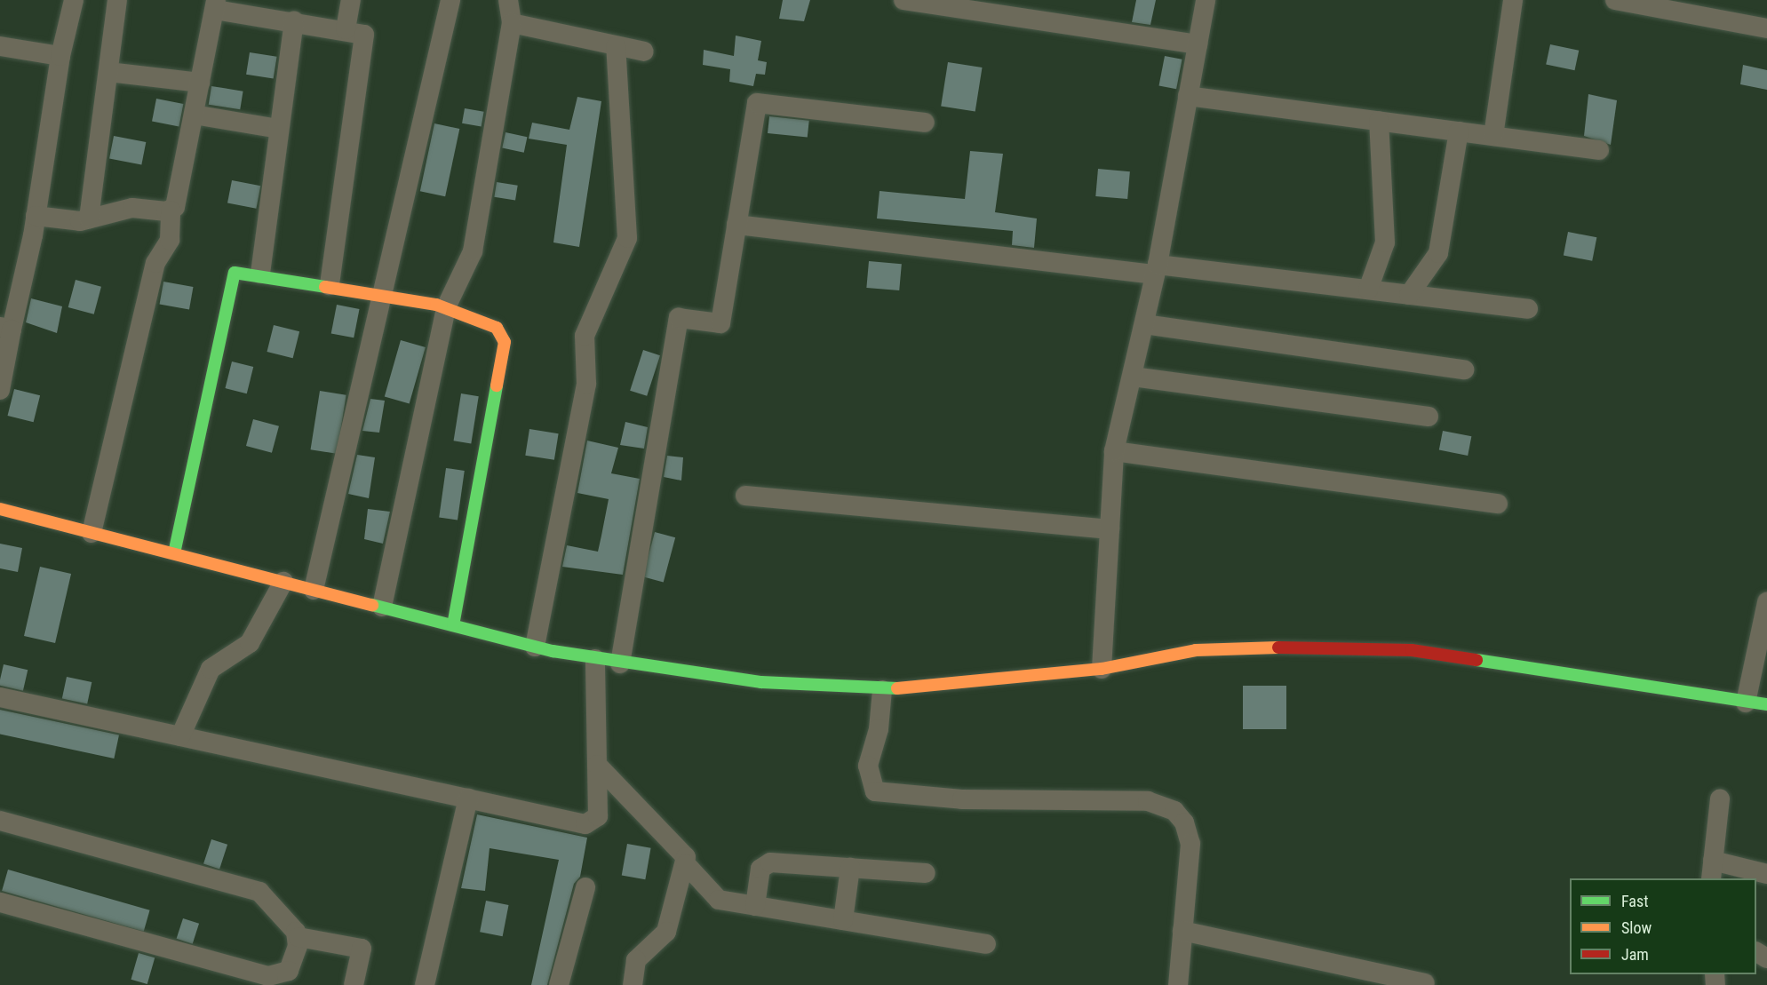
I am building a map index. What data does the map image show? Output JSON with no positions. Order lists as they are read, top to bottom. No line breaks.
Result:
{"legend":["Fast","Slow","Jam"]}
